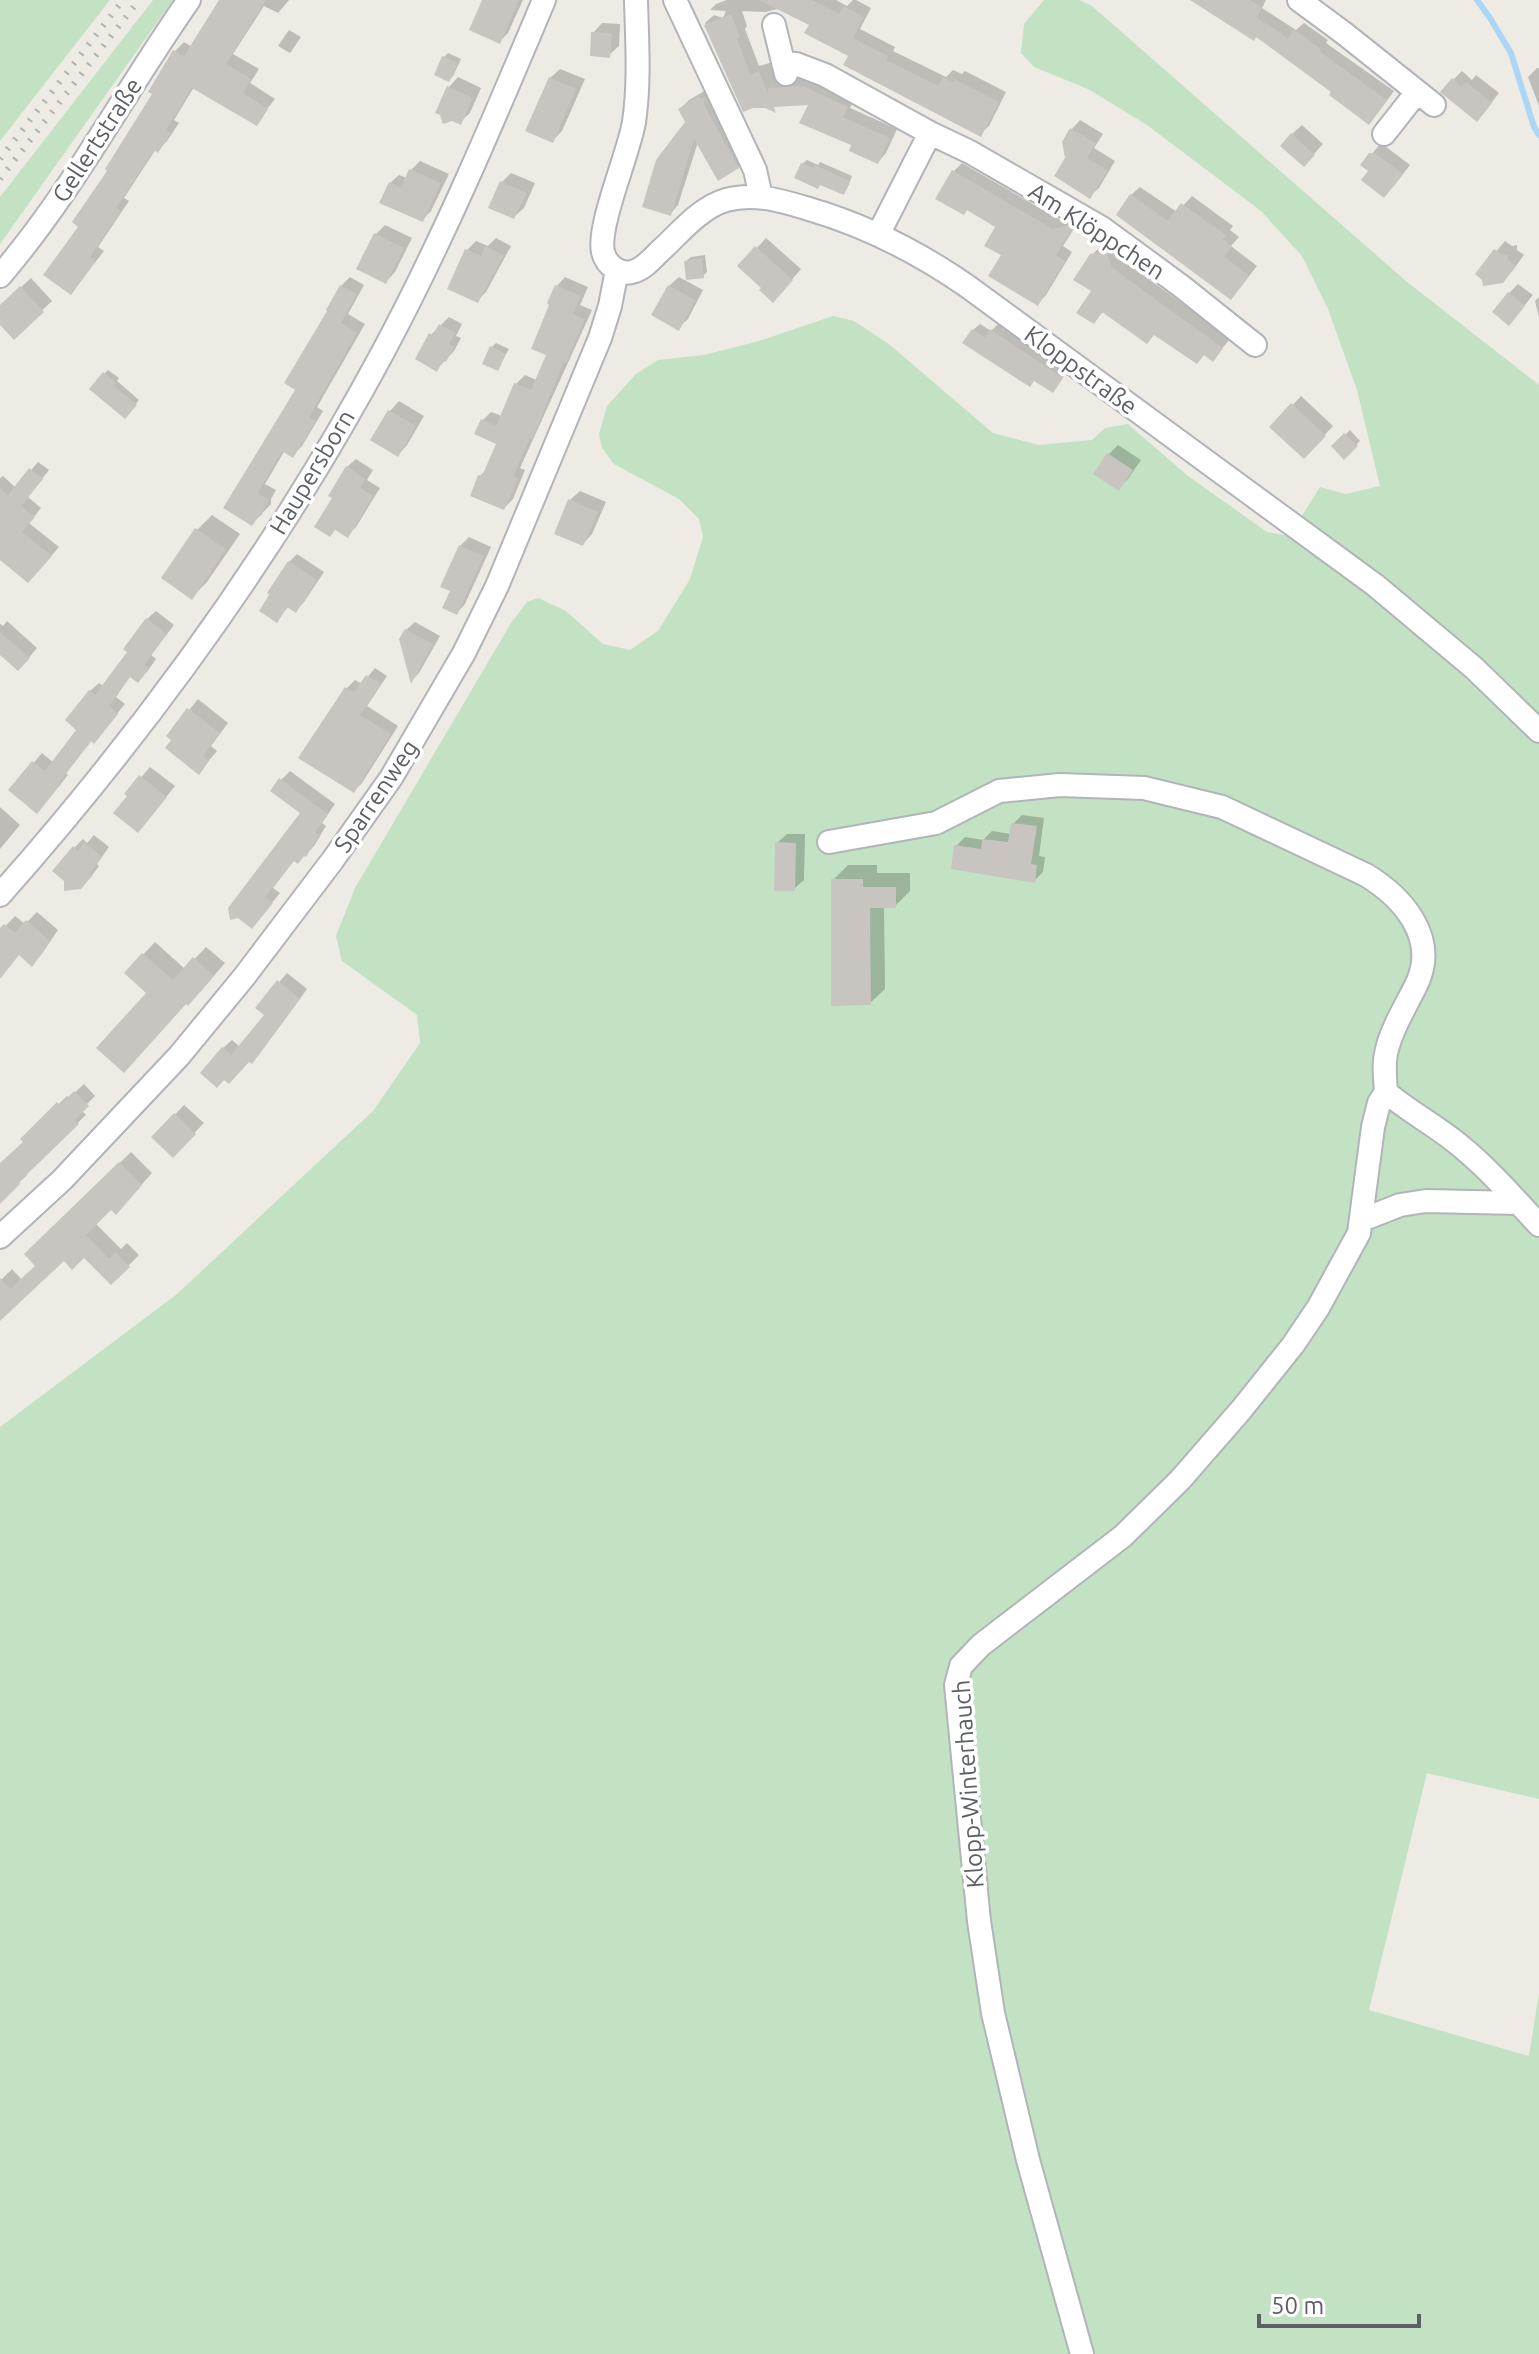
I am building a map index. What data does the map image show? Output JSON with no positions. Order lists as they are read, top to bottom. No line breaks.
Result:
{"streets":{"street":["Gellertstraße","Am Klöppchen","Kloppstraße","Haupersborn","Sparrenweg","Klopp-Winterhauch"]},"scale_bar":"50 m"}
